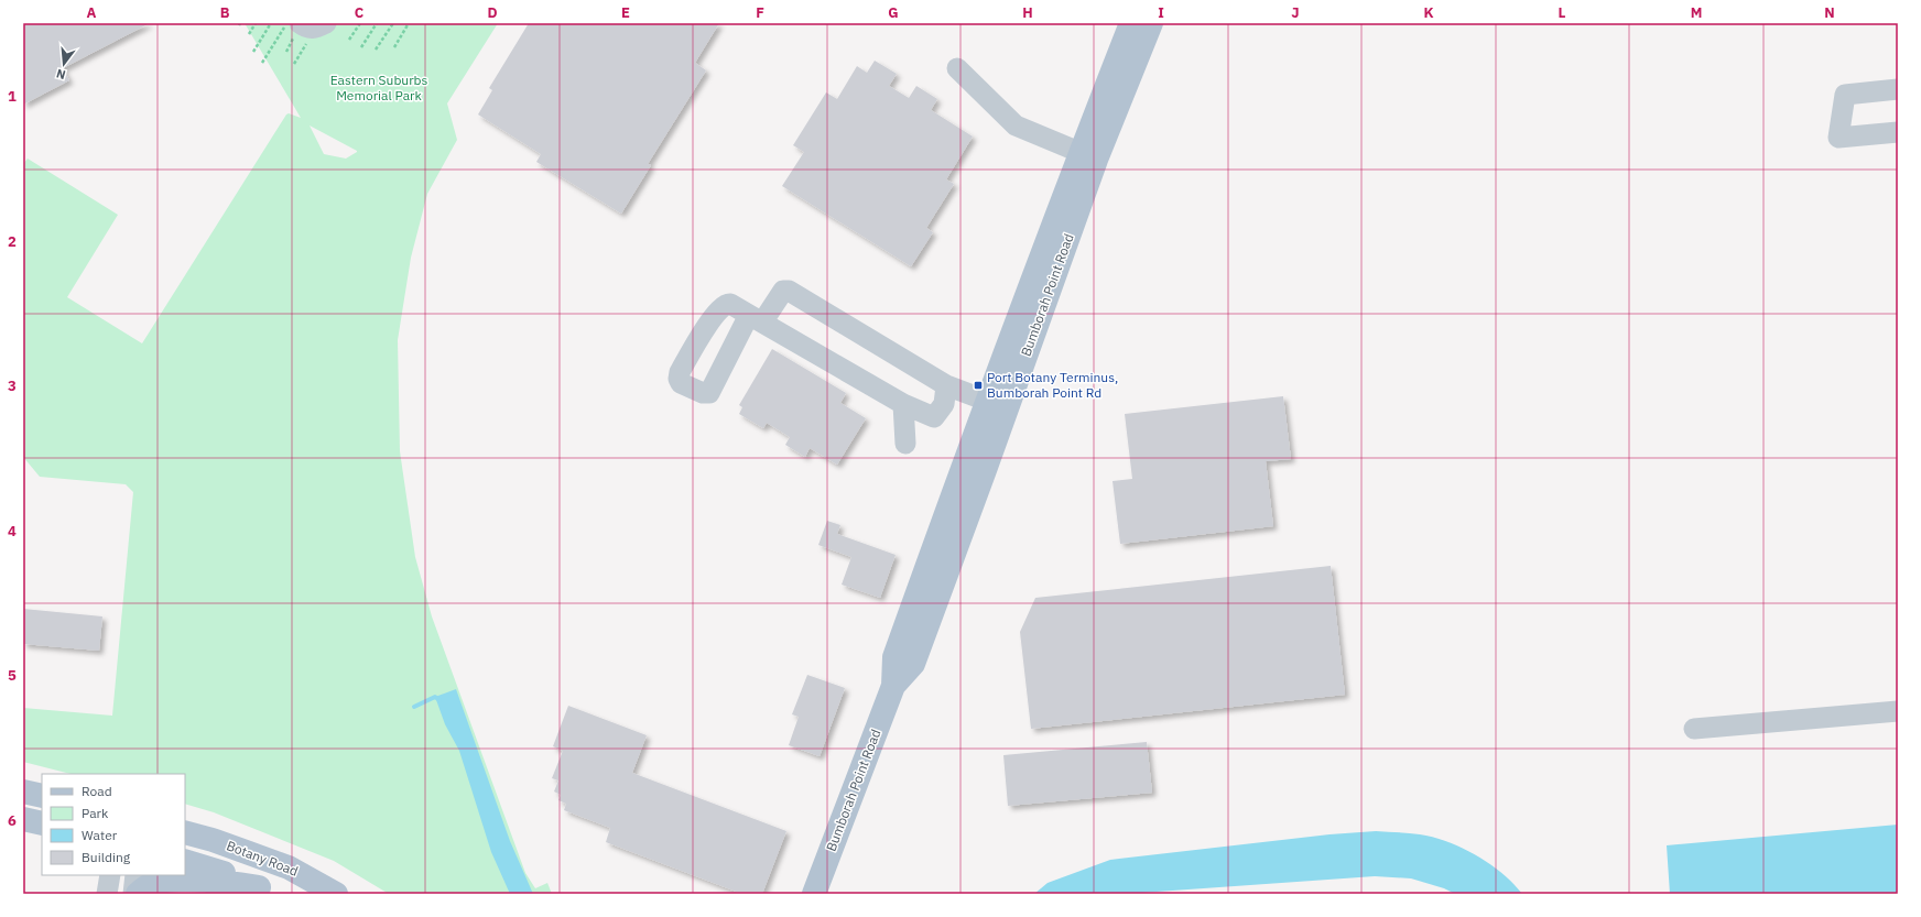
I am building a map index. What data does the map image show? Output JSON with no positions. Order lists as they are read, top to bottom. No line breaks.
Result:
{"streets":{"main road":["Bumborah Point Road","Botany Road"]},"parks":["Eastern Suburbs Memorial Park"],"places":{"transit":["Port Botany Terminus, Bumborah Point Rd"]},"legend":["Road","Park","Water","Building"],"north":"bottom","grid":{"columns":["A","B","C","D","E","F","G","H","I","J","K","L","M","N"],"rows":["1","2","3","4","5","6"]}}
